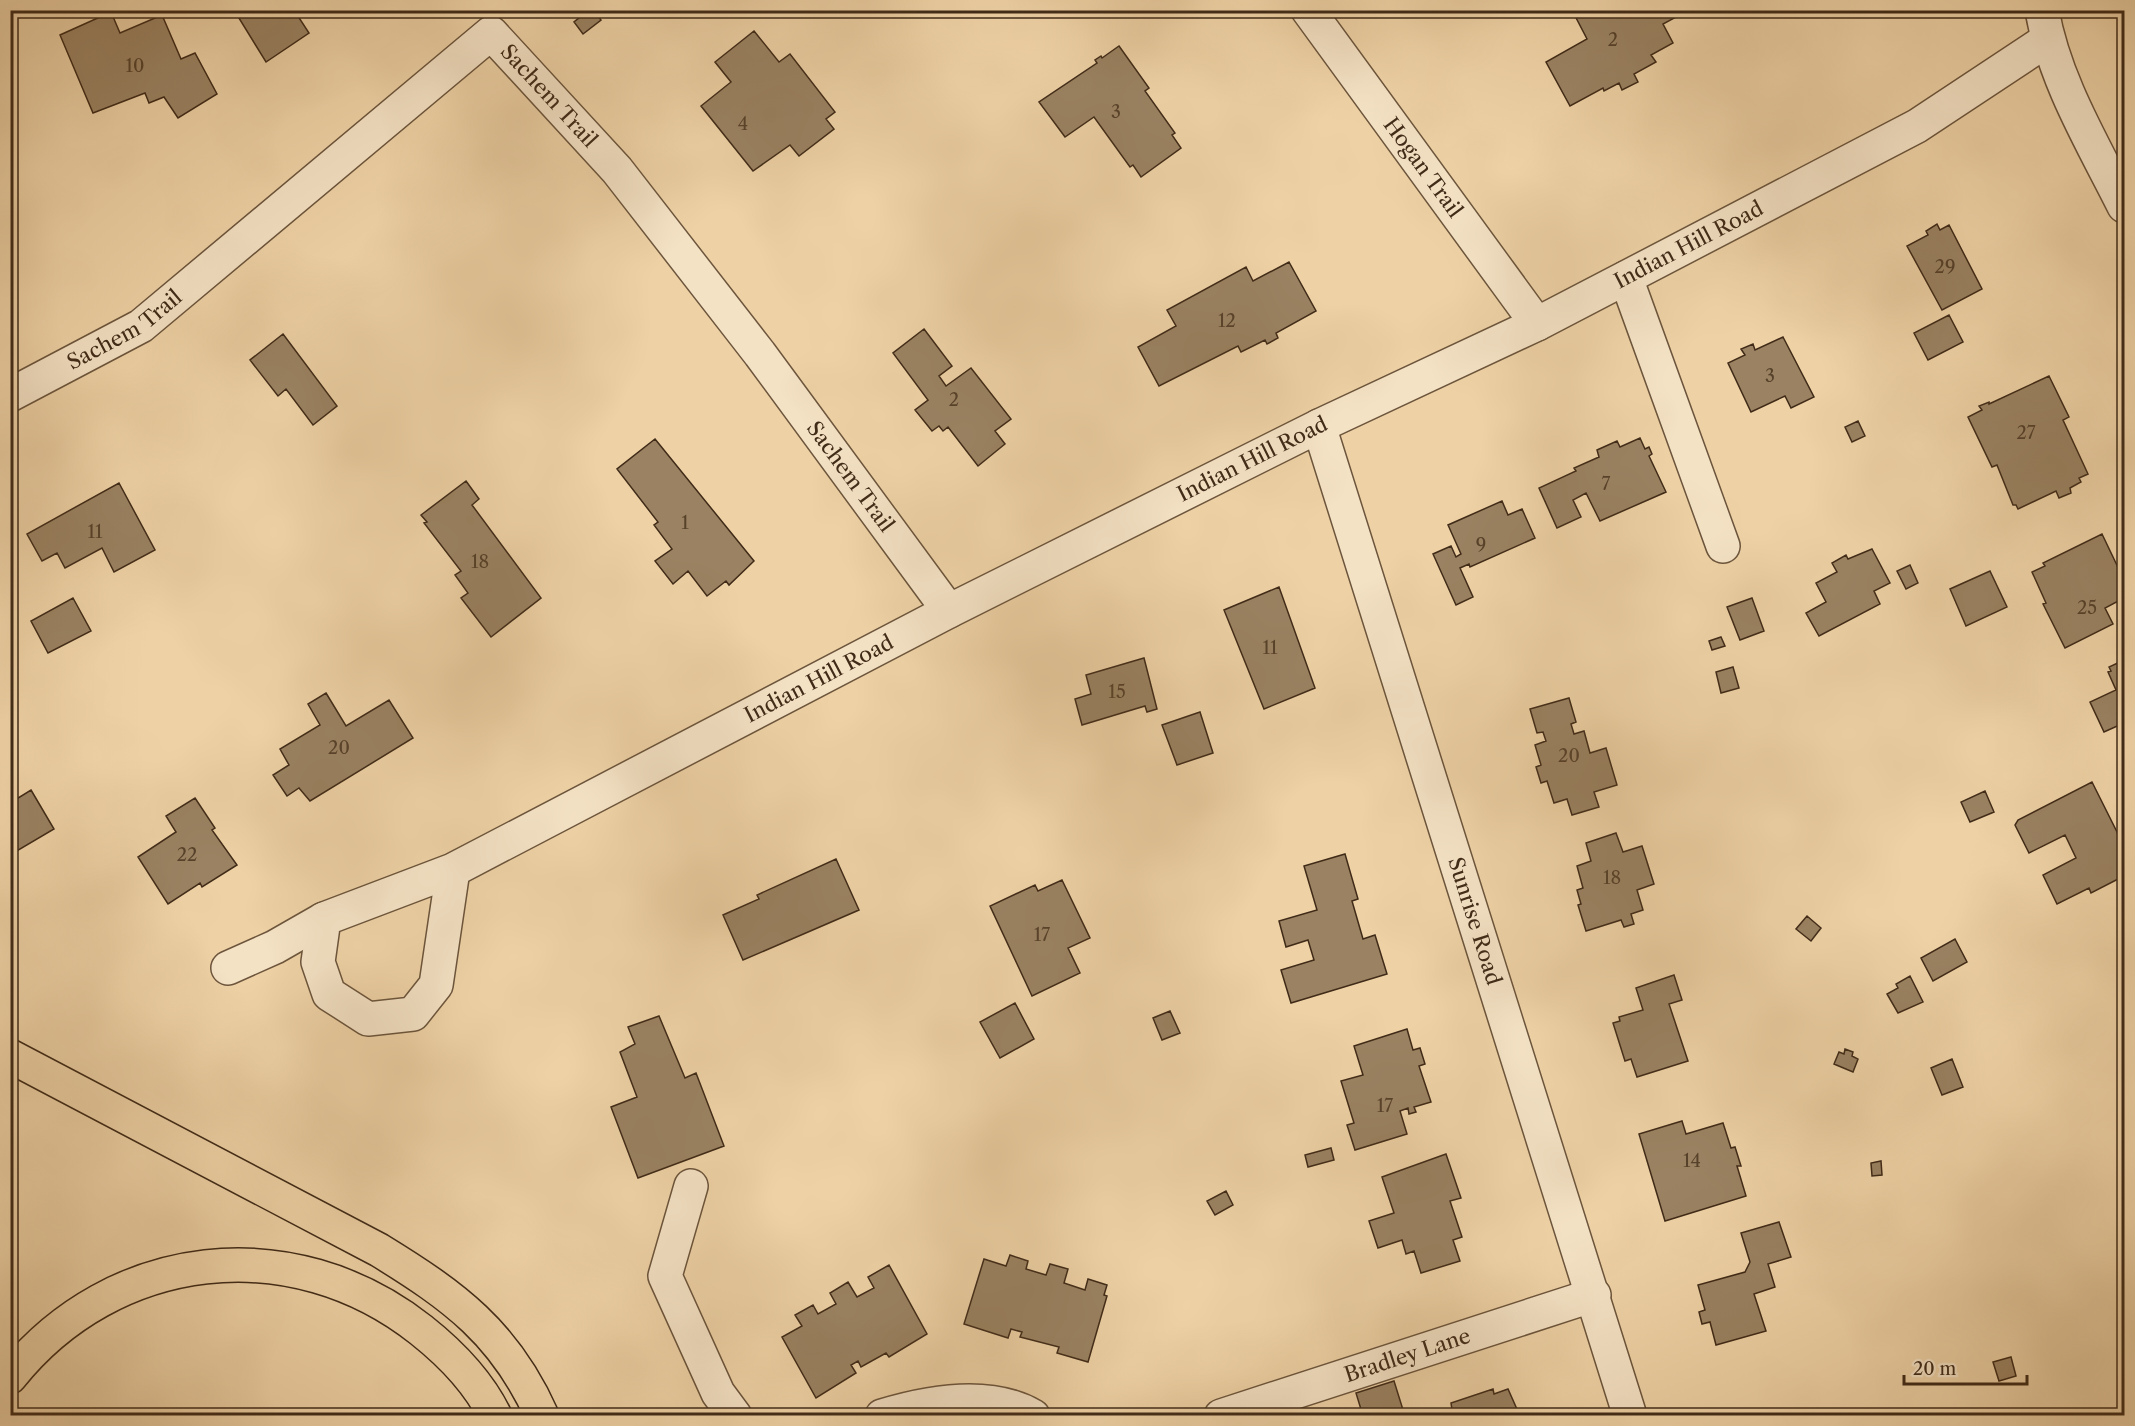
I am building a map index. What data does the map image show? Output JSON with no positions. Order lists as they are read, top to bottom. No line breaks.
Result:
{"streets":{"street":["Sachem Trail","Hogan Trail","Indian Hill Road","Sunrise Road","Bradley Lane"]},"crossings":[["Sachem Trail","Indian Hill Road"],["Hogan Trail","Indian Hill Road"],["Indian Hill Road","Sunrise Road"],["Sunrise Road","Bradley Lane"]],"house_numbers":["2","10","3","4","29","12","3","2","27","7","1","11","9","18","25","11","15","20","20","22","18","17","17","14"],"scale_bar":"20 m"}
